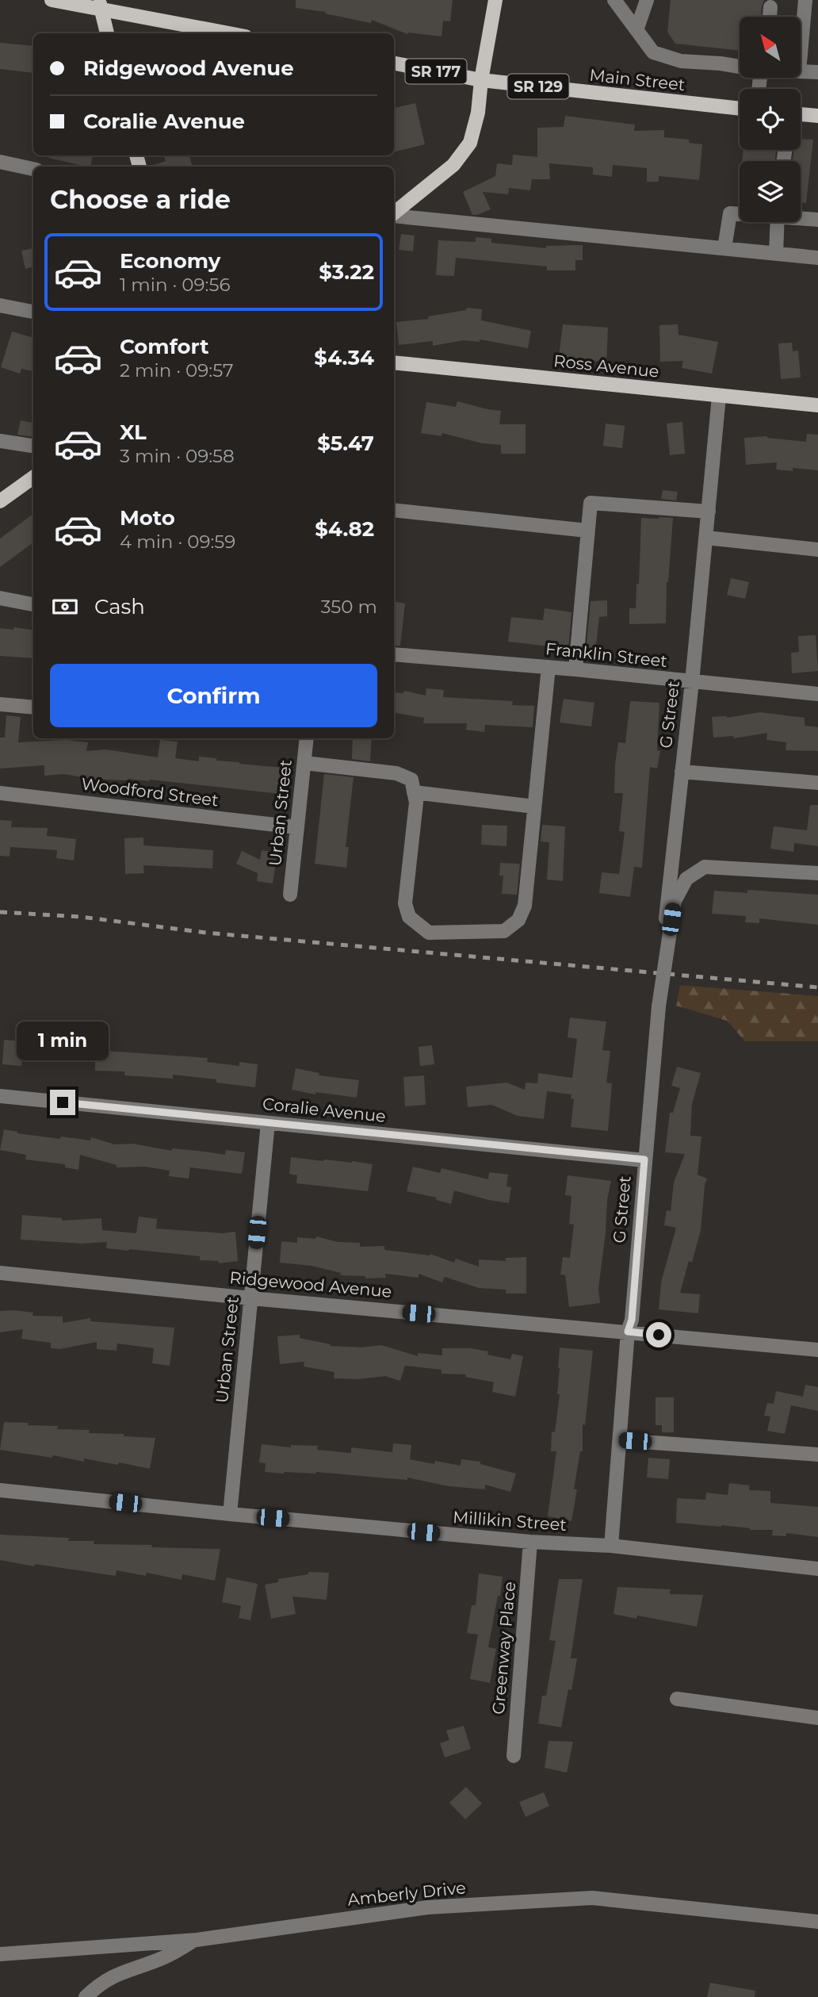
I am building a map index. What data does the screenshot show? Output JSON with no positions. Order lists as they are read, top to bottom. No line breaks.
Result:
{"streets":{"main road":["SR 177","Main Street","SR 129","Ross Avenue"],"street":["Franklin Street","G Street","Woodford Street","Urban Street","Coralie Avenue","Ridgewood Avenue","Millikin Street","Greenway Place","Amberly Drive"]},"crossings":[["Ross Avenue","G Street"],["Franklin Street","G Street"],["G Street","Coralie Avenue"],["G Street","Ridgewood Avenue"],["G Street","Millikin Street"],["Woodford Street","Urban Street"],["Urban Street","Coralie Avenue"],["Urban Street","Ridgewood Avenue"],["Urban Street","Millikin Street"],["Millikin Street","Greenway Place"]],"north":"top left","page":{"banner":["Ridgewood Avenue","Coralie Avenue"],"heading":"Choose a ride","list":[{"name":"Economy","note":"1 min · 09:56","value":"$3.22"},{"name":"Comfort","note":"2 min · 09:57","value":"$4.34"},{"name":"XL","note":"3 min · 09:58","value":"$5.47"},{"name":"Moto","note":"4 min · 09:59","value":"$4.82"}],"pay":["Cash","350 m"],"buttons":"Confirm","bubble":"1 min"}}
